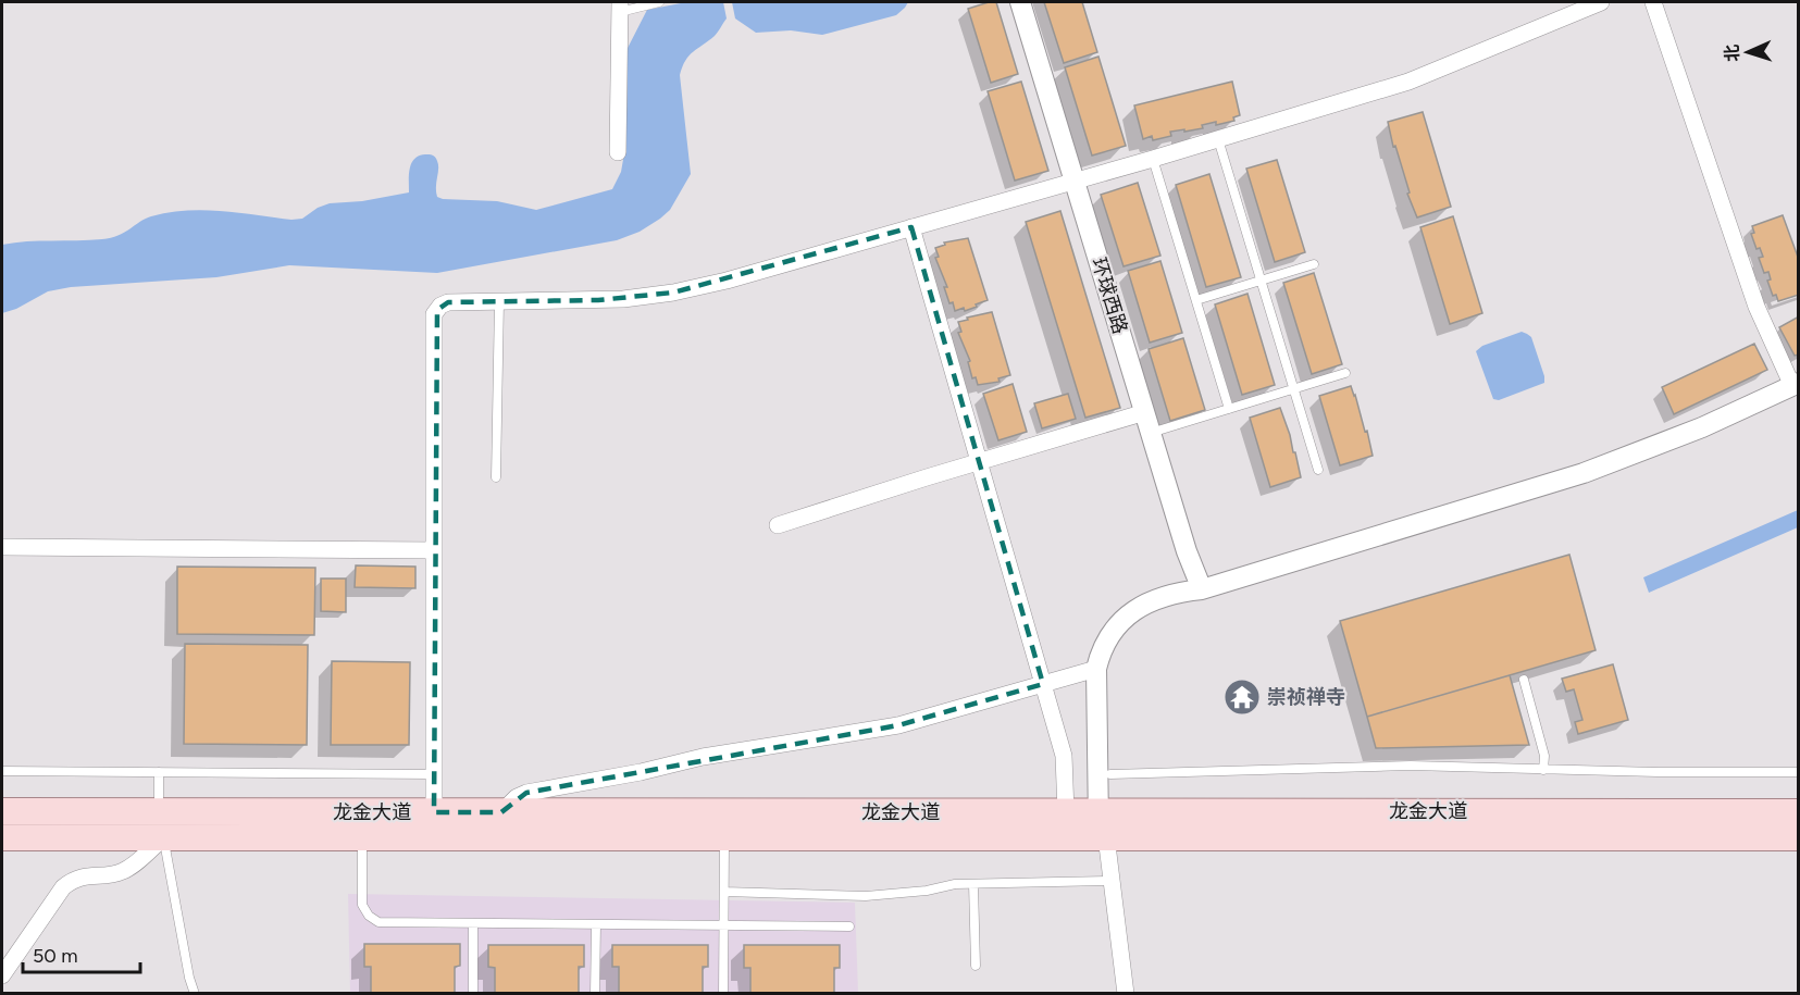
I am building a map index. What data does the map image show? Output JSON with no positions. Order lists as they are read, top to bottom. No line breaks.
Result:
{"streets":{"main road":["龙金大道"],"street":["环球西路"]},"places":{"temple":["崇祯禅寺"]},"scale_bar":"50 m","north":"left"}
